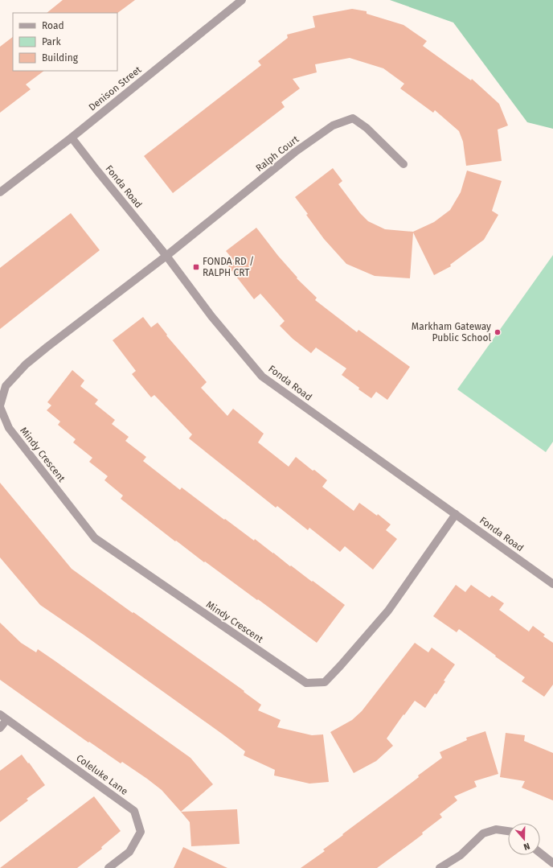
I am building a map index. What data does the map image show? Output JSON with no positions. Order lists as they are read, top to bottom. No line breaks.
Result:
{"streets":{"street":["Denison Street","Ralph Court","Fonda Road","Mindy Crescent","Coleluke Lane"]},"crossings":[["Denison Street","Fonda Road"],["Ralph Court","Fonda Road"],["Ralph Court","Mindy Crescent"],["Fonda Road","Mindy Crescent"]],"places":{"transit":["FONDA RD / RALPH CRT"],"other":["Markham Gateway Public School"]},"legend":["Road","Park","Building"],"north":"bottom"}
